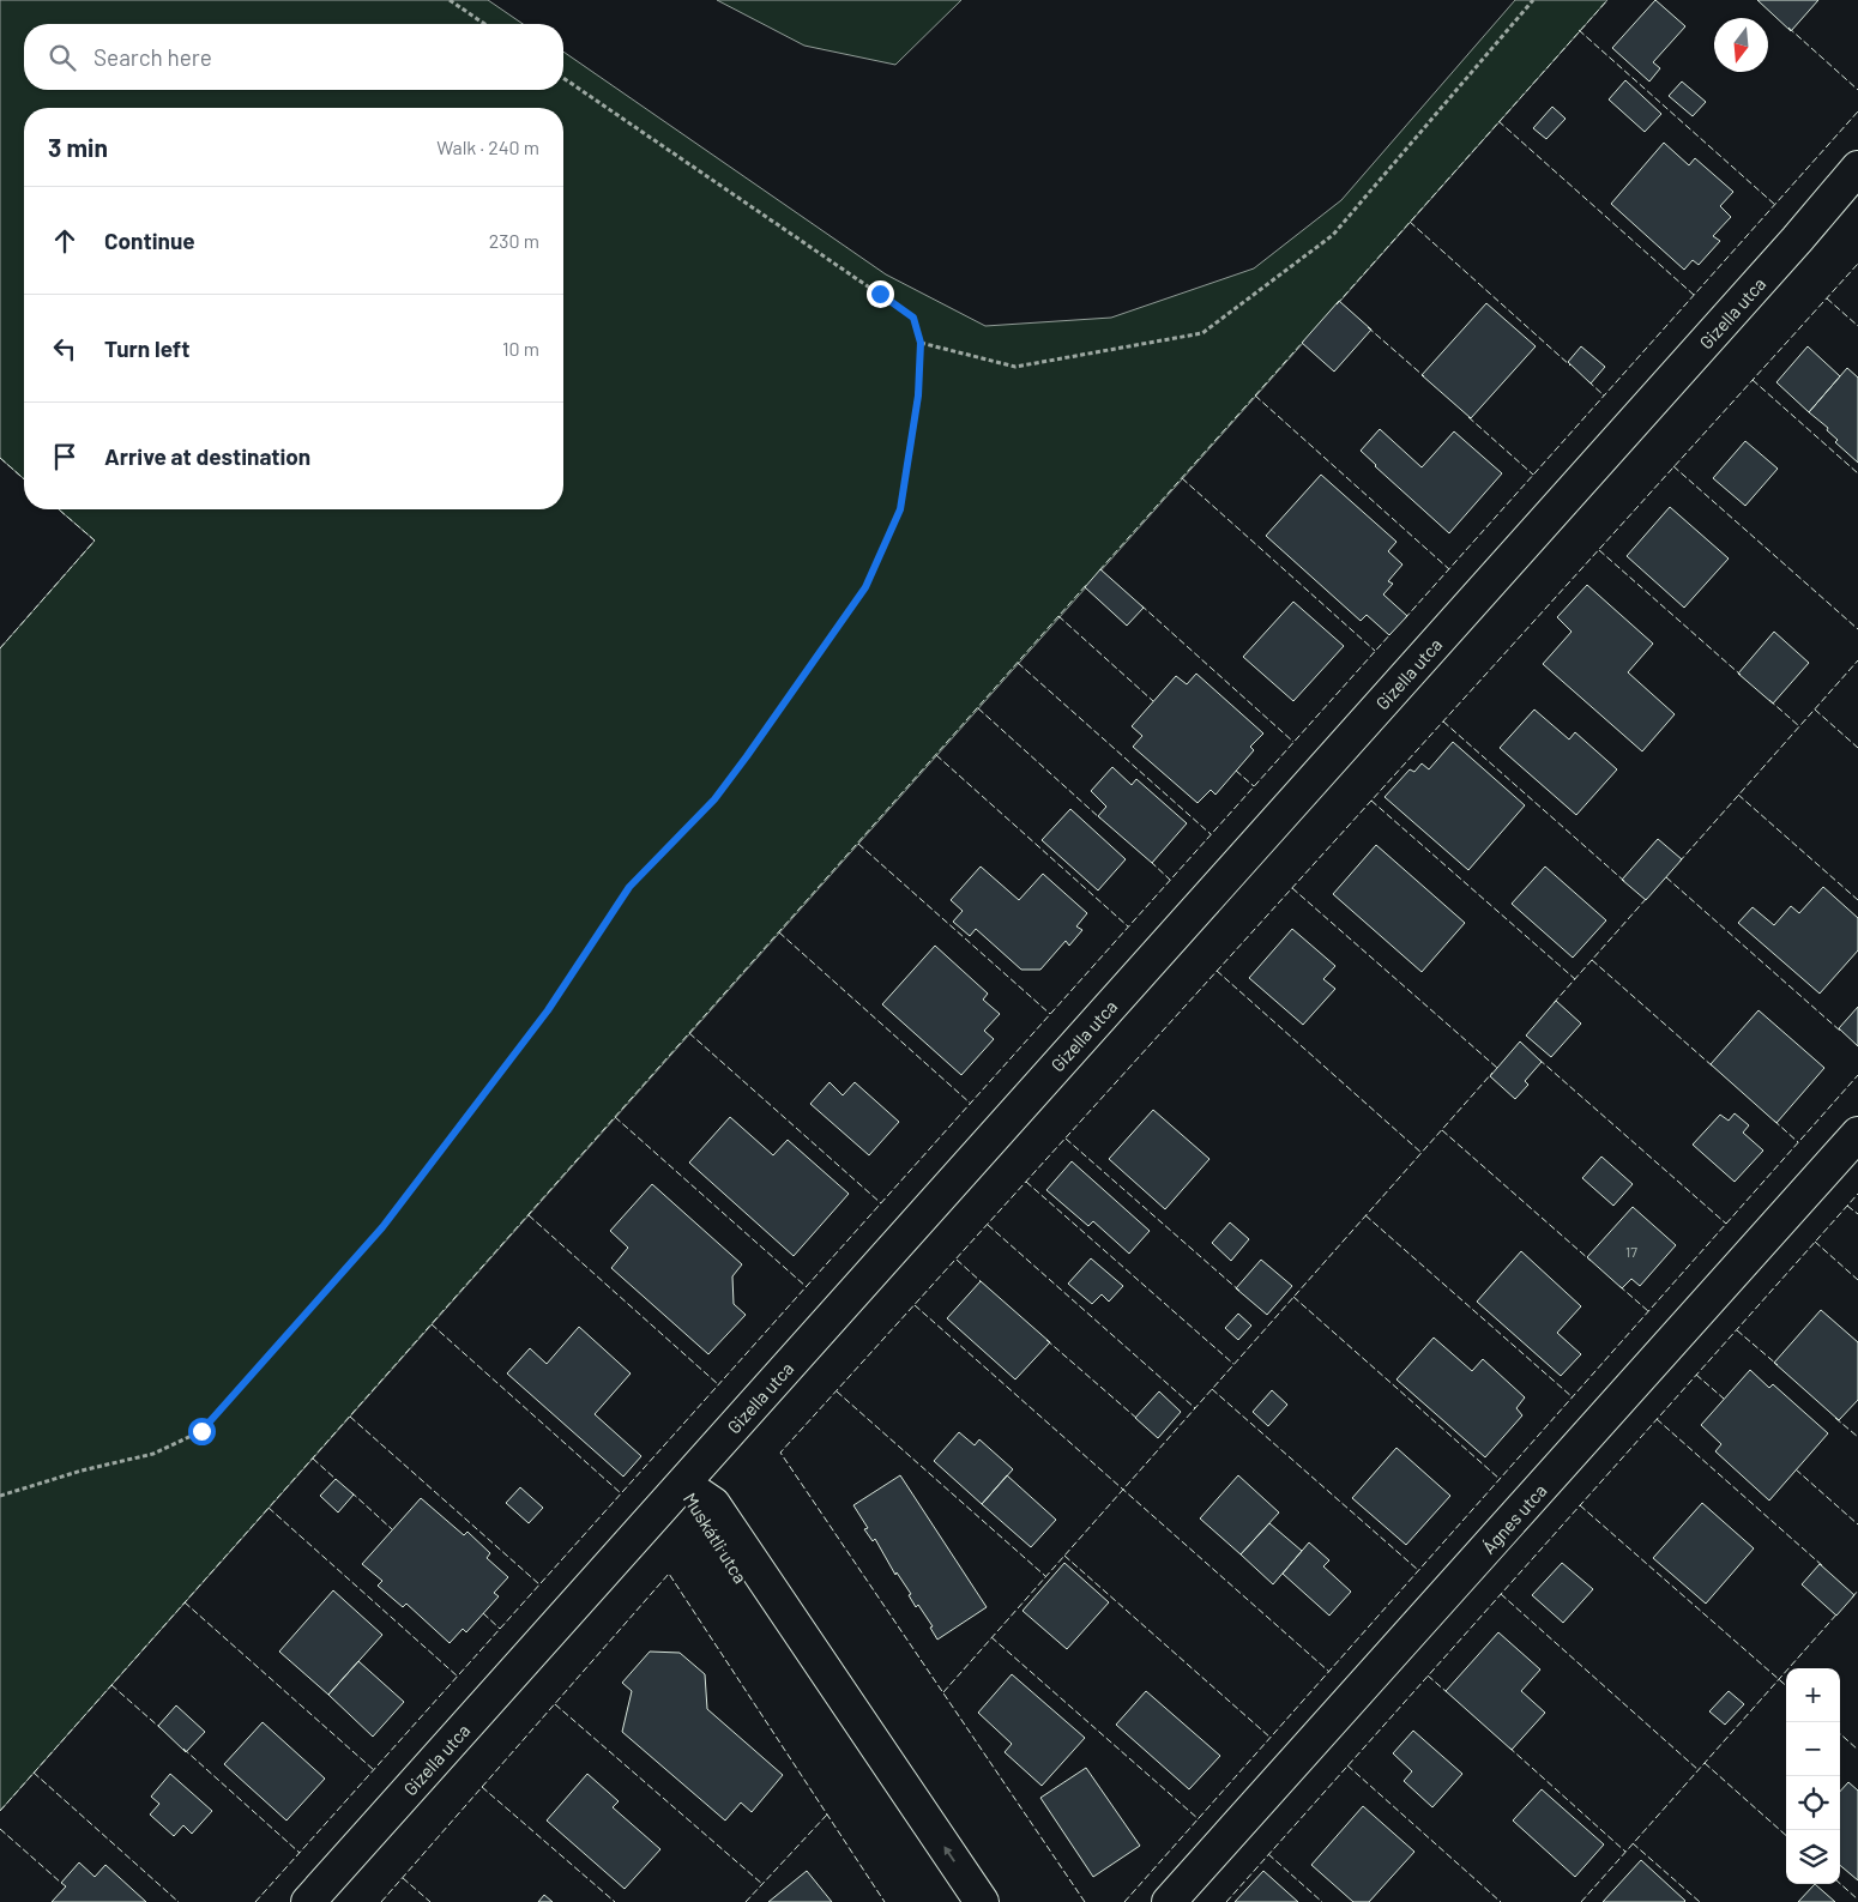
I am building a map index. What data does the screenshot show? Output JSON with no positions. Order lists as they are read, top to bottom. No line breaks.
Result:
{"streets":{"street":["Gizella utca","Ágnes utca","Muskátli utca"]},"crossings":[["Gizella utca","Muskátli utca"]],"house_numbers":["17"],"north":"bottom","page":{"search":"Search here","heading":["3 min","Walk · 240 m"],"list":[["Continue","230 m"],["Turn left","10 m"],"Arrive at destination"],"map_buttons":["+","−"]}}
